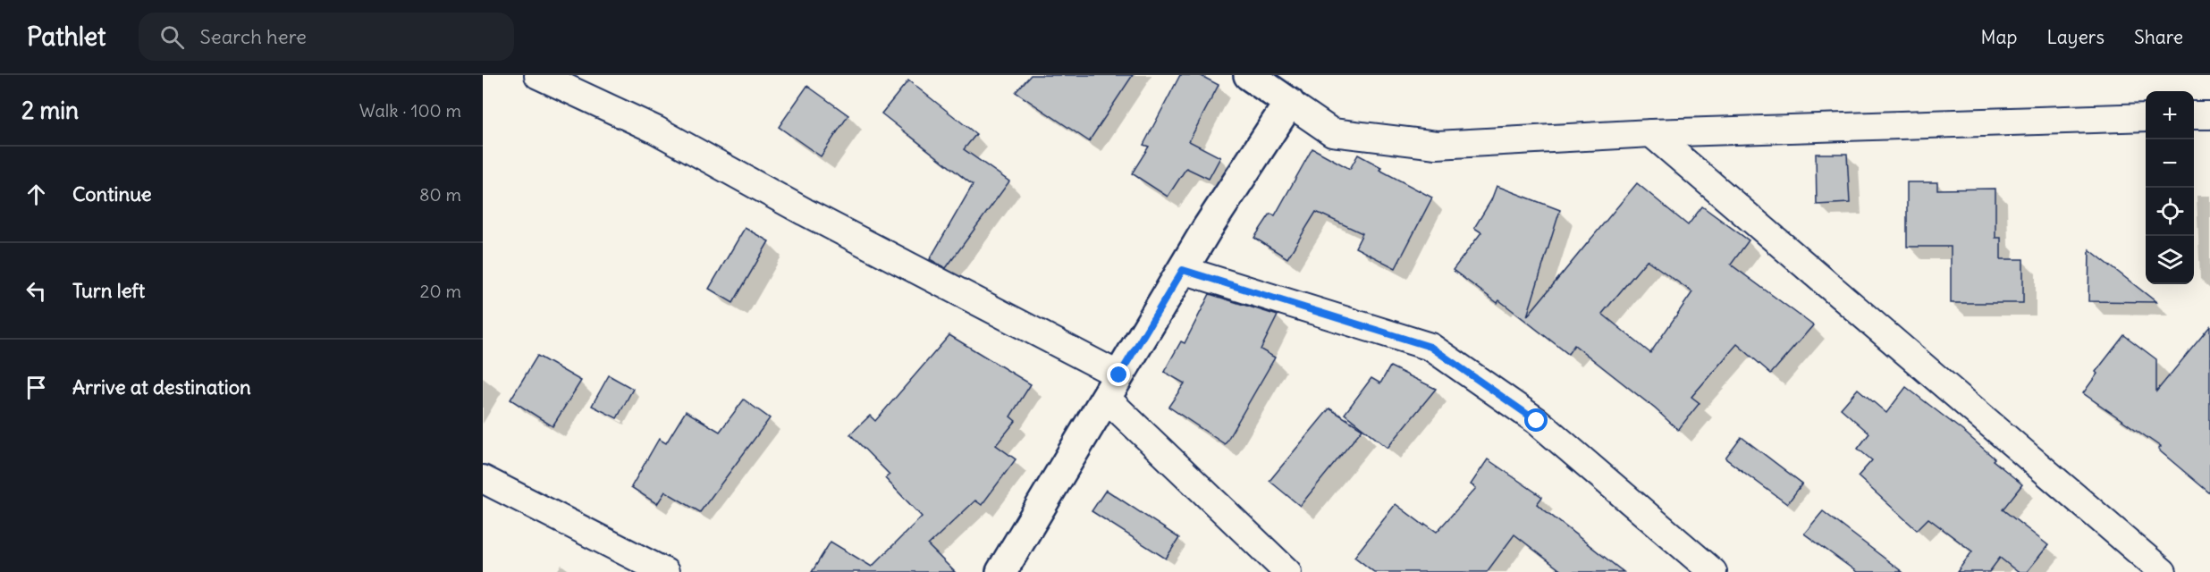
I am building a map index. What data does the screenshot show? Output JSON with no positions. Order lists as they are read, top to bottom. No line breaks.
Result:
{"page":{"header":"Pathlet","search":"Search here","nav":["Map","Layers","Share"],"heading":["2 min","Walk · 100 m"],"map_buttons":["+","−"],"list":[["Continue","80 m"],["Turn left","20 m"],"Arrive at destination"]}}
